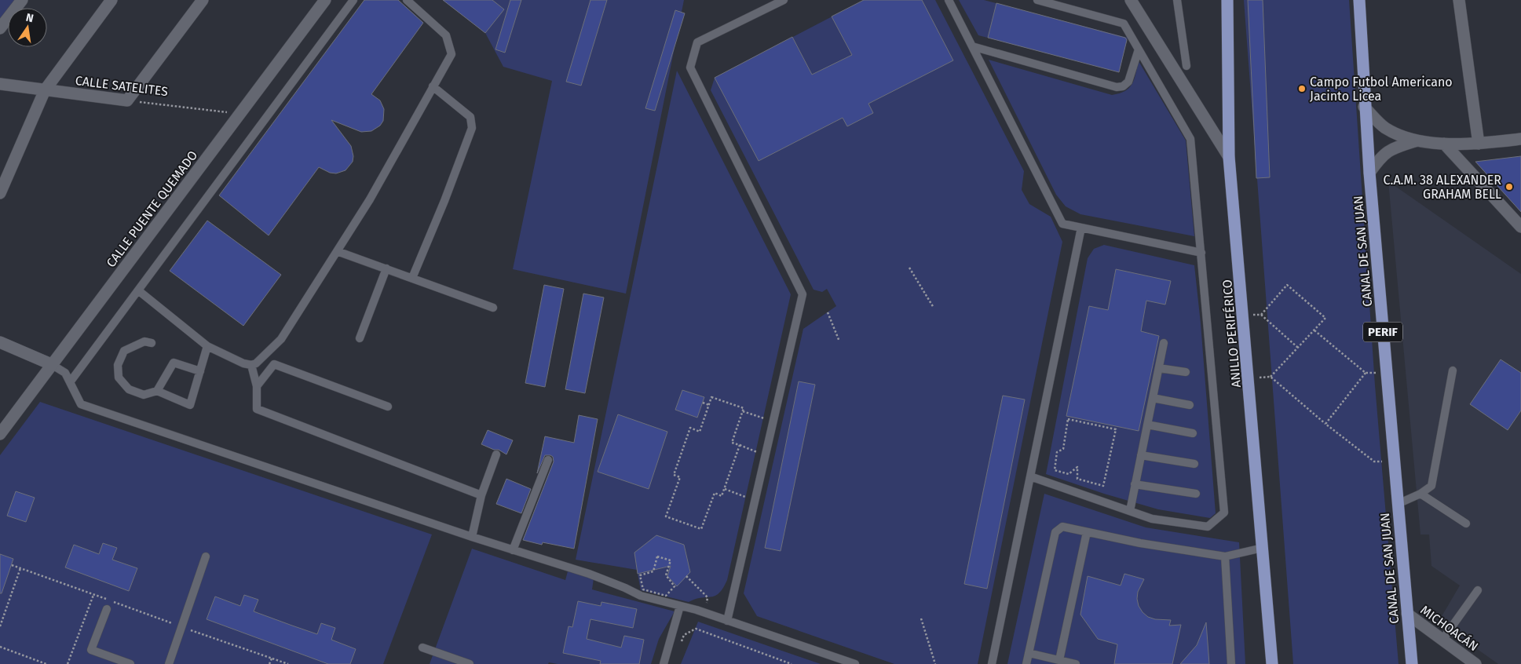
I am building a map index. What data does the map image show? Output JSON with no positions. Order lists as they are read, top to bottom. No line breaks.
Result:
{"streets":{"main road":["CANAL DE SAN JUAN","PERIF","ANILLO PERIFÉRICO"],"street":["CALLE SATELITES","CALLE PUENTE QUEMADO","MICHOACÁN"]},"crossings":[["CALLE SATELITES","CALLE PUENTE QUEMADO"],["CANAL DE SAN JUAN","MICHOACÁN"]],"places":["Campo Futbol Americano Jacinto Licea","C.A.M. 38 ALEXANDER GRAHAM BELL"],"north":"top"}
